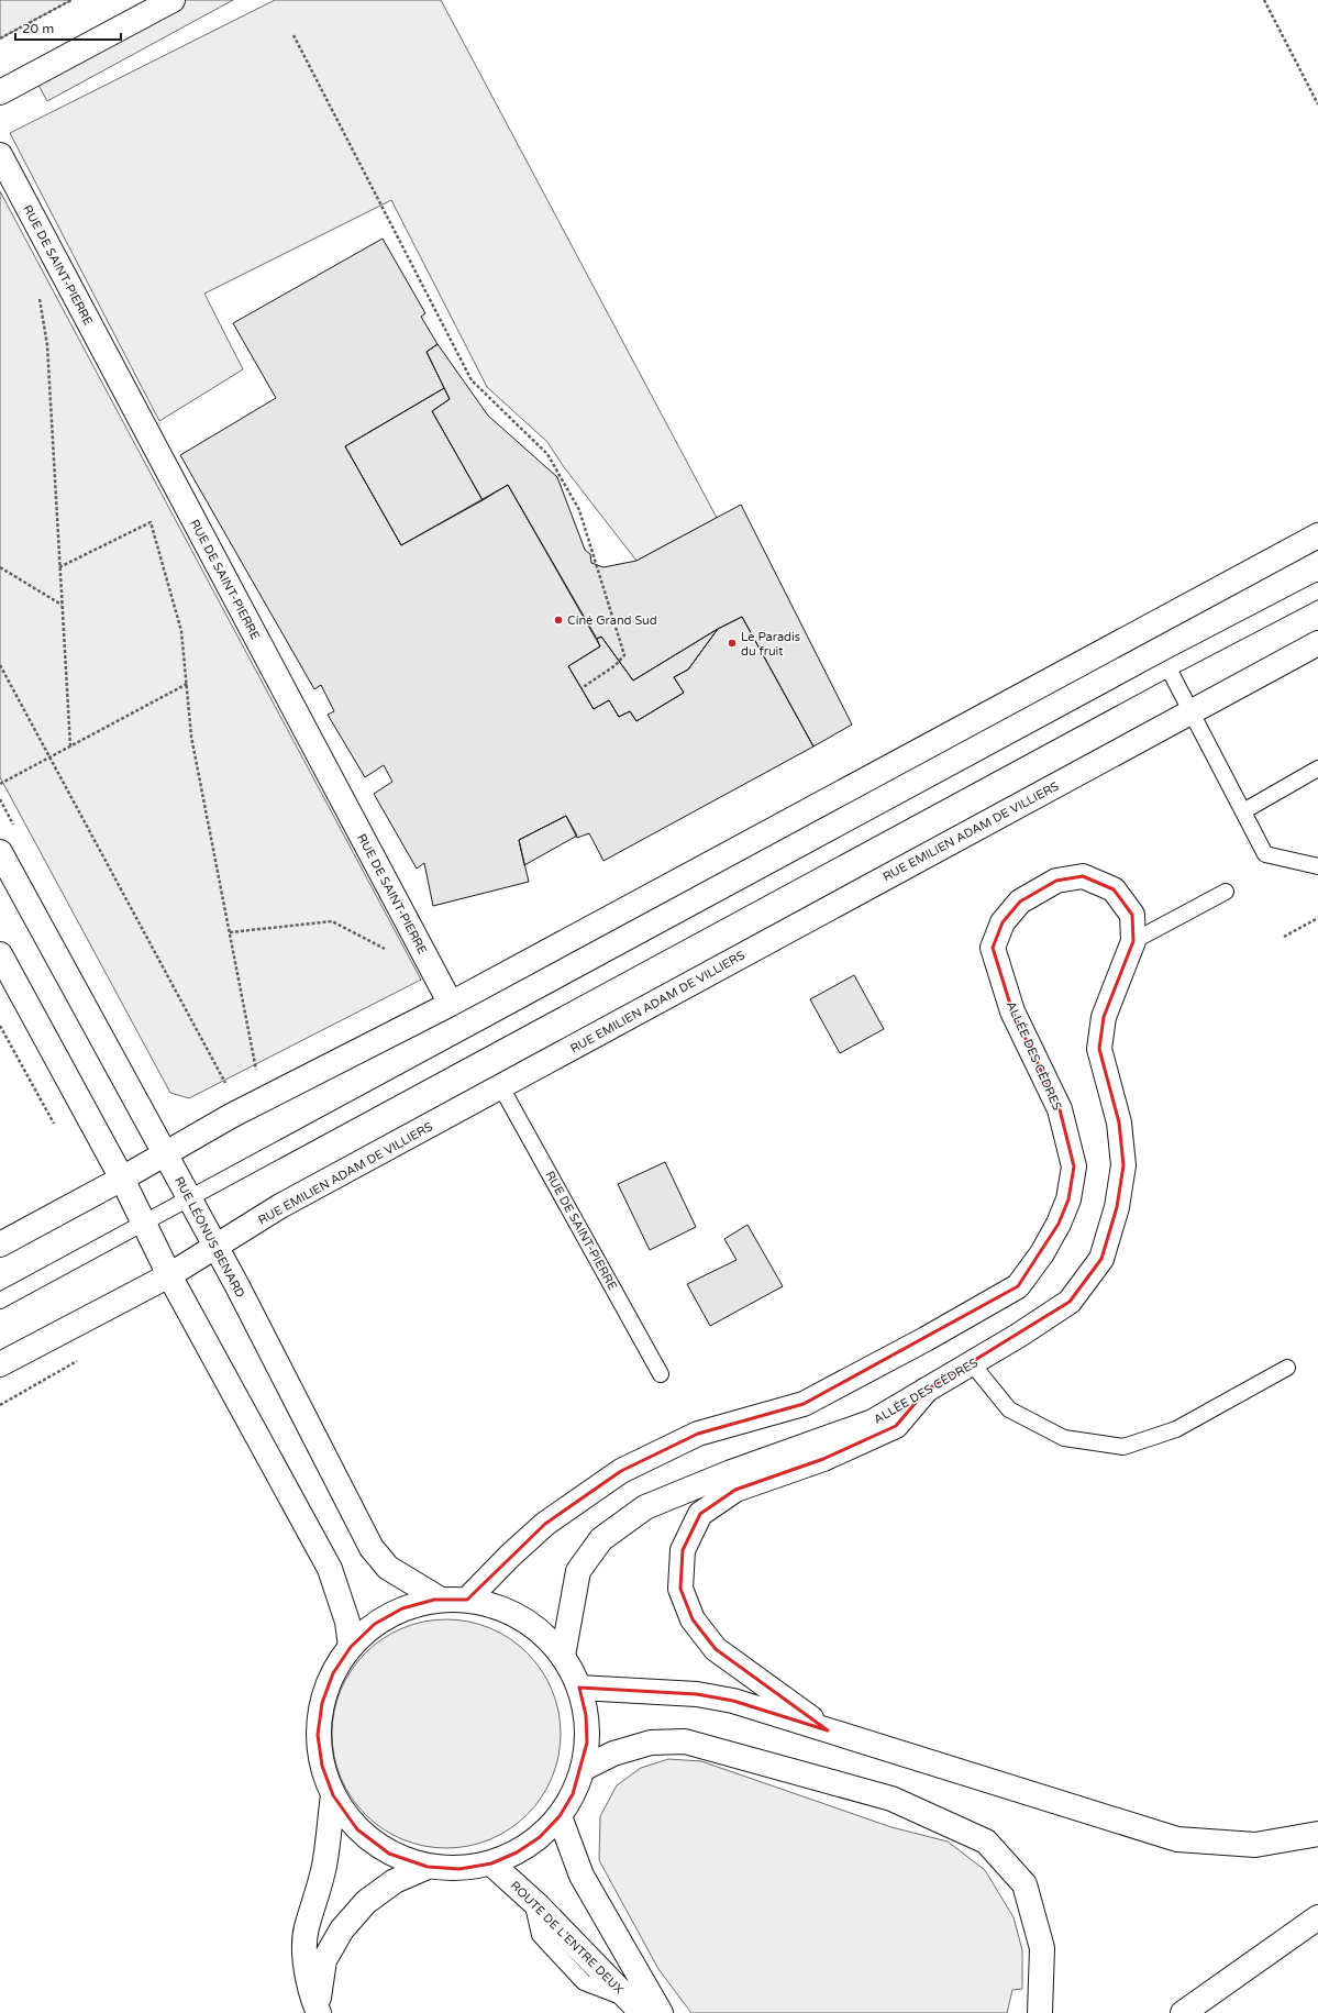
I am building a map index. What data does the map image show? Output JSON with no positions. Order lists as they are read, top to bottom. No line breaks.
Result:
{"streets":{"main road":["RUE DE SAINT-PIERRE","RUE EMILIEN ADAM DE VILLIERS","ALLÉE DES CÈDRES","RUE LÉONUS BENARD","ROUTE DE L'ENTRE DEUX"]},"crossings":[["RUE DE SAINT-PIERRE","RUE EMILIEN ADAM DE VILLIERS"],["RUE EMILIEN ADAM DE VILLIERS","RUE LÉONUS BENARD"]],"places":["Ciné Grand Sud","Le Paradis du fruit"],"scale_bar":"20 m"}
